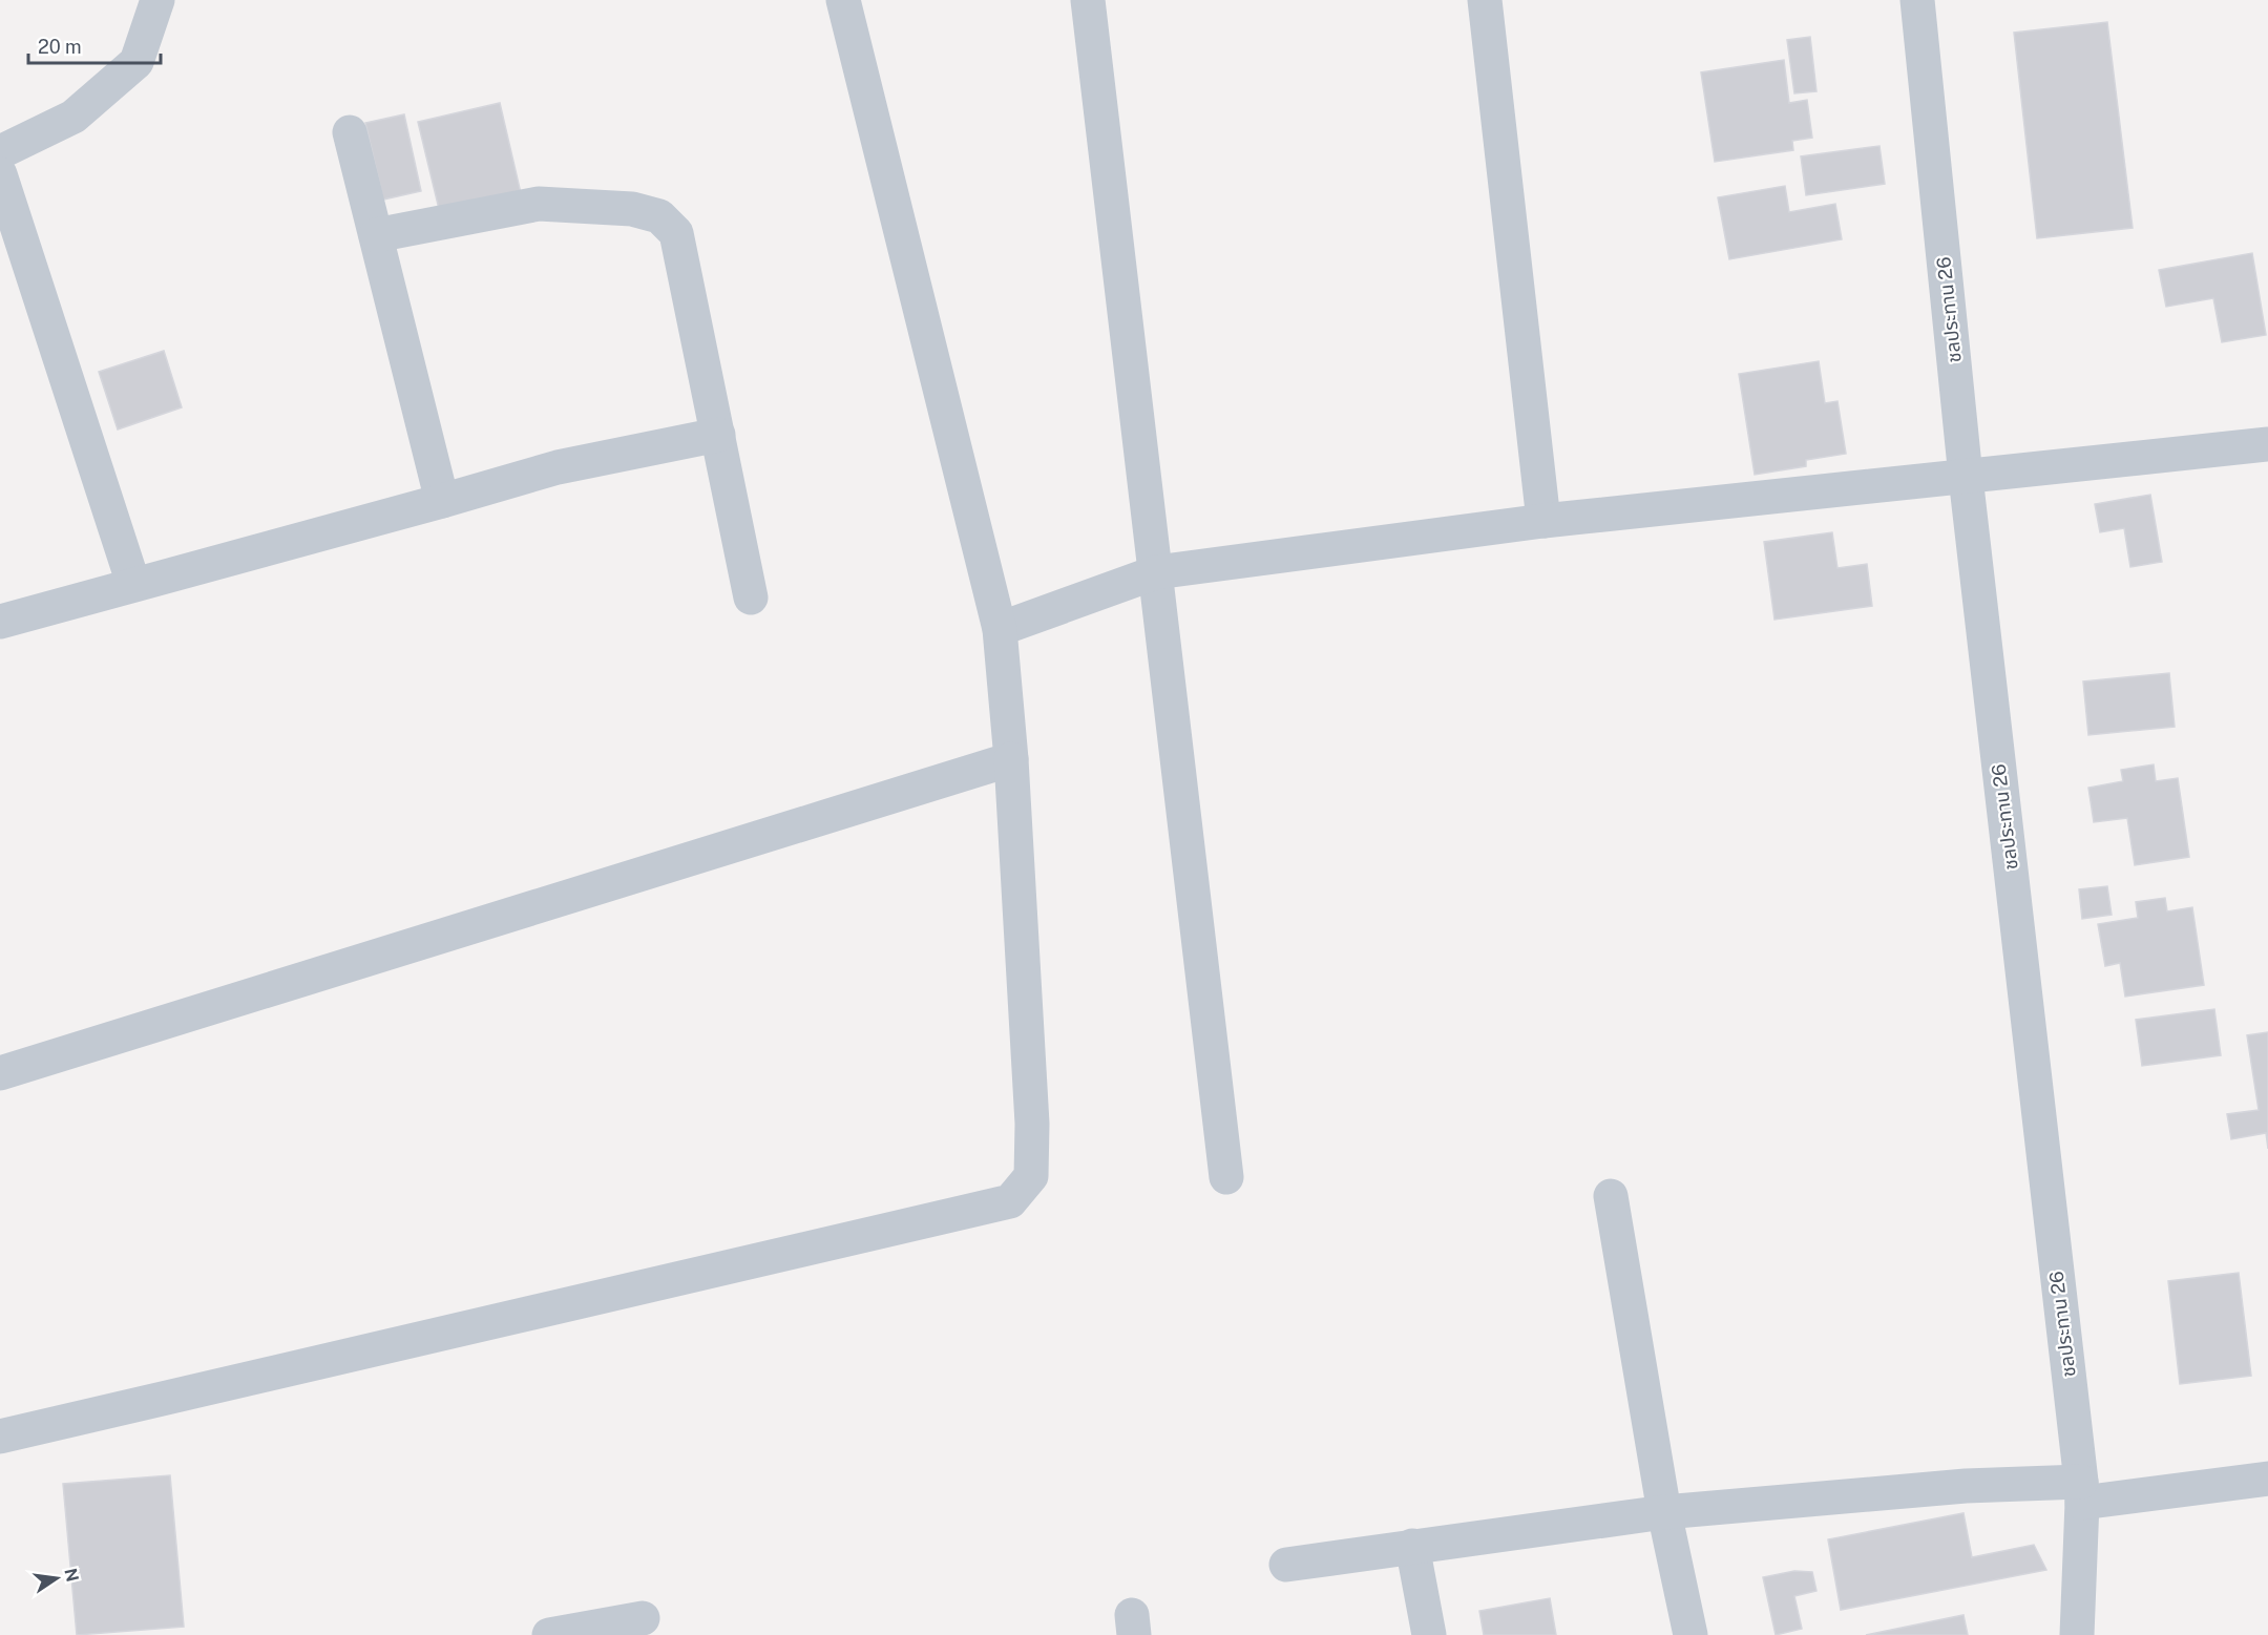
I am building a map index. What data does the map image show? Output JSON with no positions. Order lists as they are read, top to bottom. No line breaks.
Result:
{"streets":{"street":["ชลประทาน 26"]},"scale_bar":"20 m","north":"right"}
